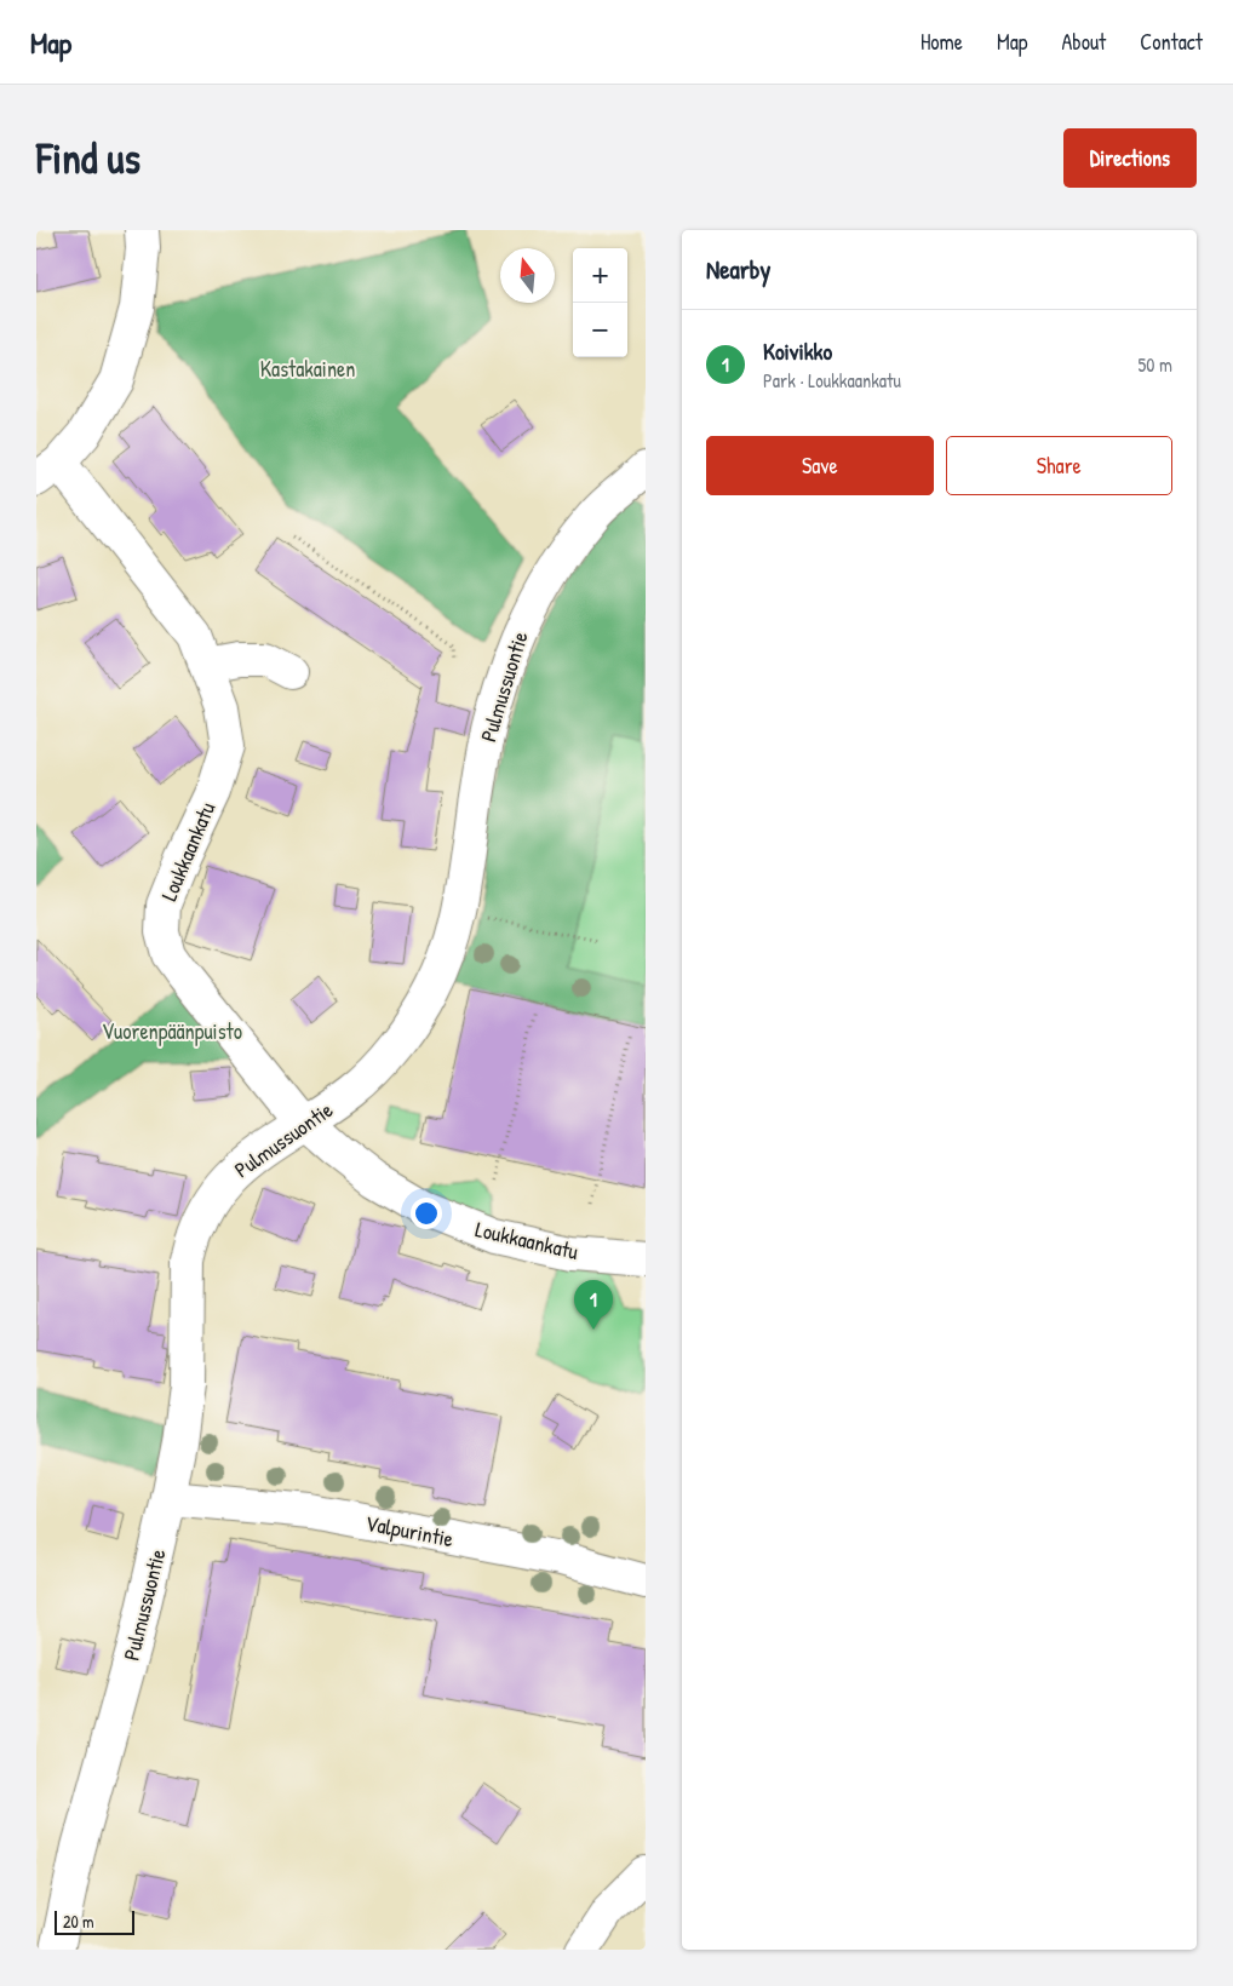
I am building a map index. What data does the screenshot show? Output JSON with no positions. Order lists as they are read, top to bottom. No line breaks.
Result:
{"streets":{"street":["Pulmussuontie","Loukkaankatu","Valpurintie"]},"crossings":[["Pulmussuontie","Loukkaankatu"],["Pulmussuontie","Valpurintie"]],"parks":["Kastakainen","Vuorenpäänpuisto"],"scale_bar":"20 m","north":"top","page":{"header":"Map","nav":["Home","Map","About","Contact"],"buttons":["Directions",["Save","Share"]],"title":"Find us","heading":"Nearby","map_buttons":["+","−"],"list":[{"mark":"1","name":"Koivikko","note":"Park · Loukkaankatu","value":"50 m"}],"pins":"1","scale":"20 m"}}
